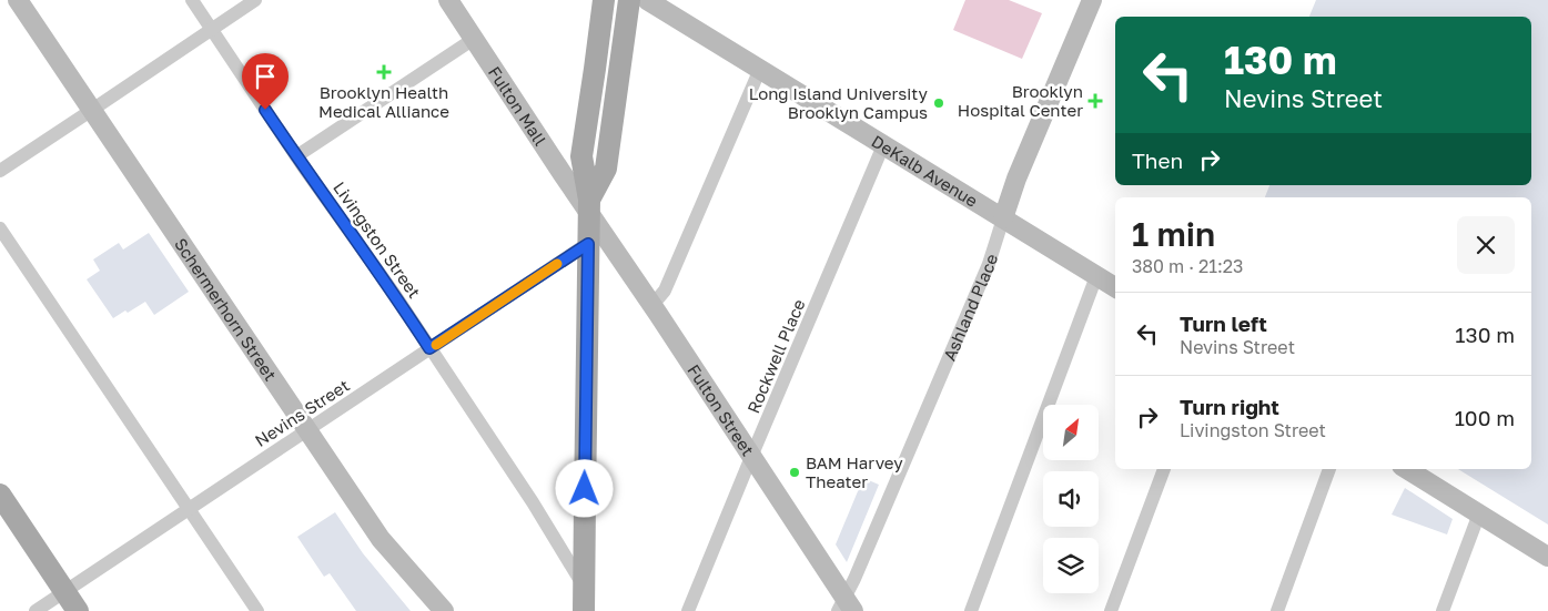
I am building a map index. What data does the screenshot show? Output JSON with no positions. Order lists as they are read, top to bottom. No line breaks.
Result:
{"streets":{"main road":["Fulton Mall","DeKalb Avenue","Ashland Place","Schermerhorn Street","Fulton Street"],"street":["Livingston Street","Rockwell Place","Nevins Street"]},"crossings":[["Fulton Mall","Fulton Street"],["DeKalb Avenue","Ashland Place"],["DeKalb Avenue","Rockwell Place"],["Livingston Street","Nevins Street"],["Ashland Place","Fulton Street"],["Schermerhorn Street","Nevins Street"],["Rockwell Place","Fulton Street"]],"places":{"health":["Brooklyn Health Medical Alliance","Brooklyn Hospital Center"],"other":["Long Island University Brooklyn Campus","BAM Harvey Theater"]},"north":"top right","page":{"turn":["130 m","Nevins Street"],"then":"Then","heading":["1 min","380 m · 21:23"],"list":[{"name":"Turn left","note":"Nevins Street","value":"130 m"},{"name":"Turn right","note":"Livingston Street","value":"100 m"}]}}
